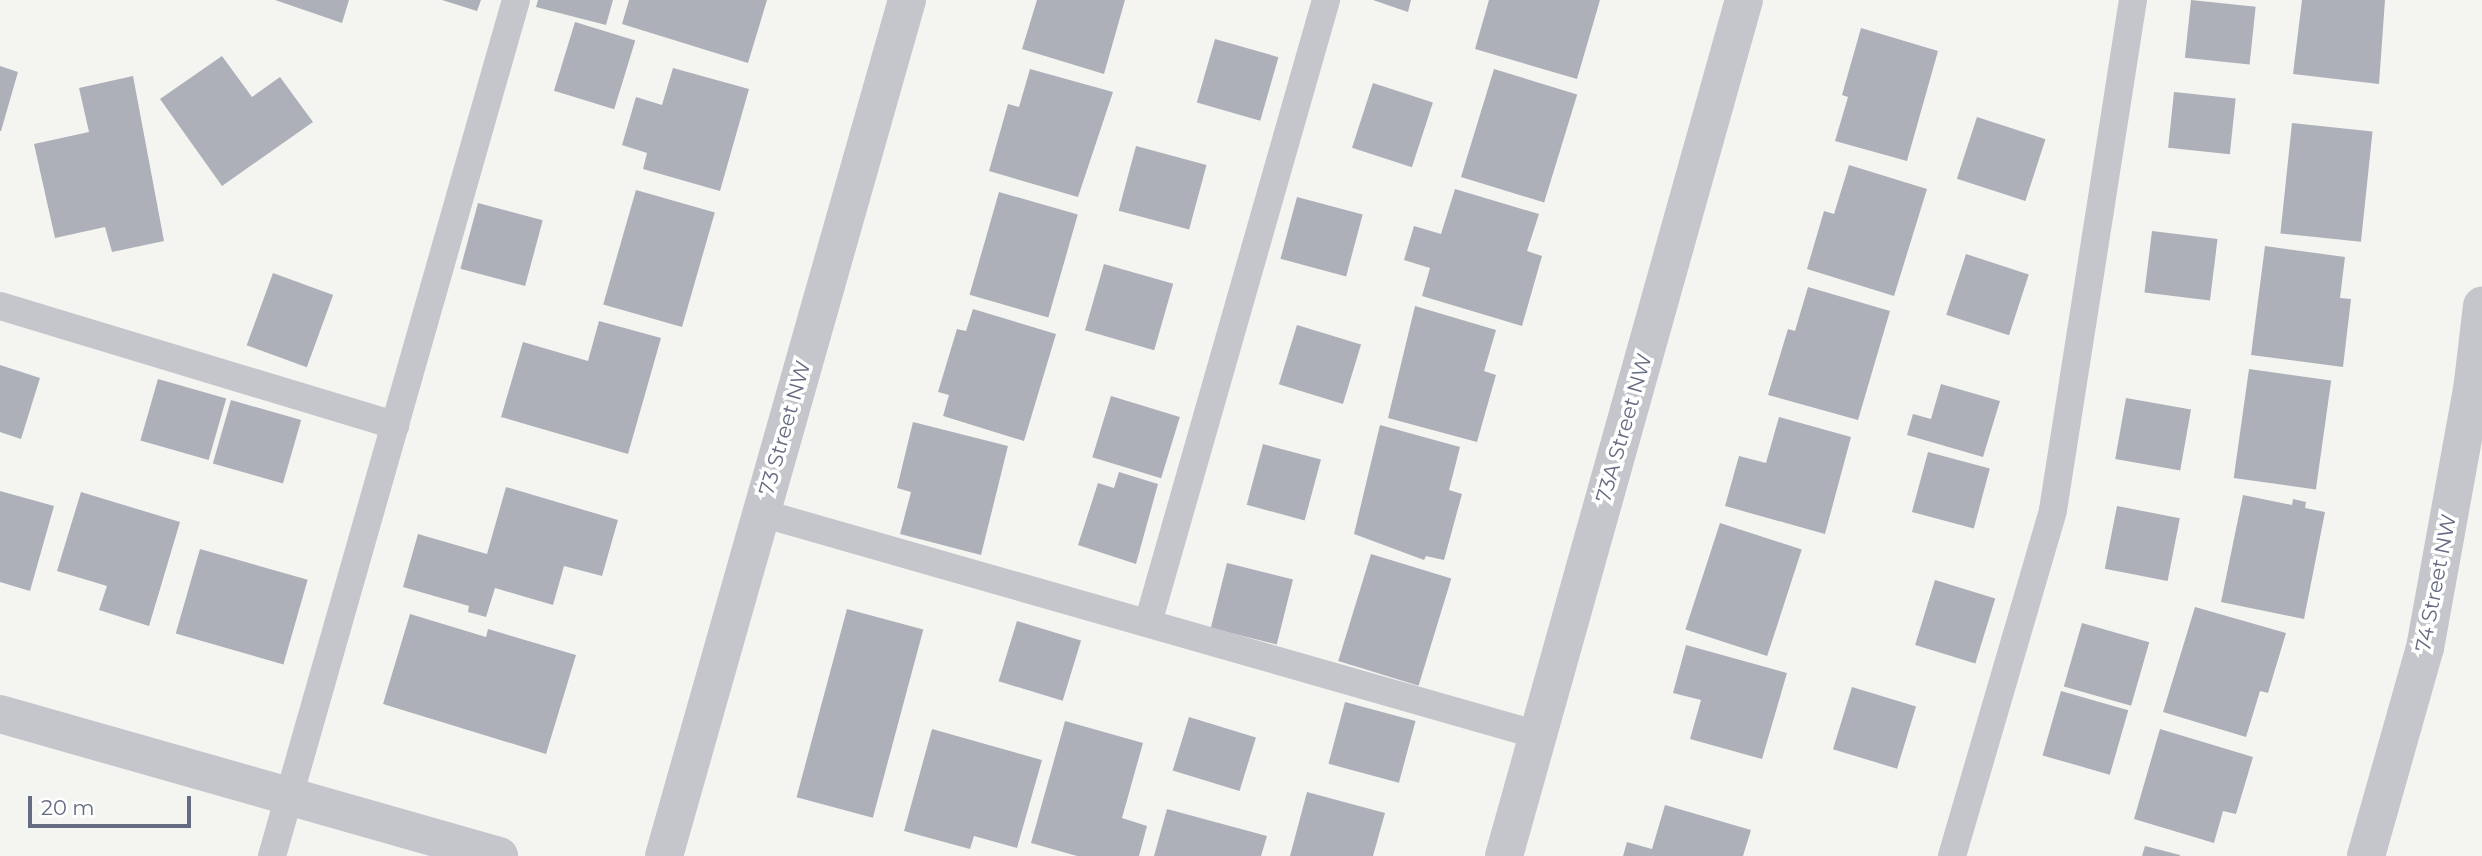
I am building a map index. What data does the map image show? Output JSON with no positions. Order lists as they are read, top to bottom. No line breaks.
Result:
{"streets":{"street":["73 Street NW","73A Street NW","74 Street NW"]},"scale_bar":"20 m"}
